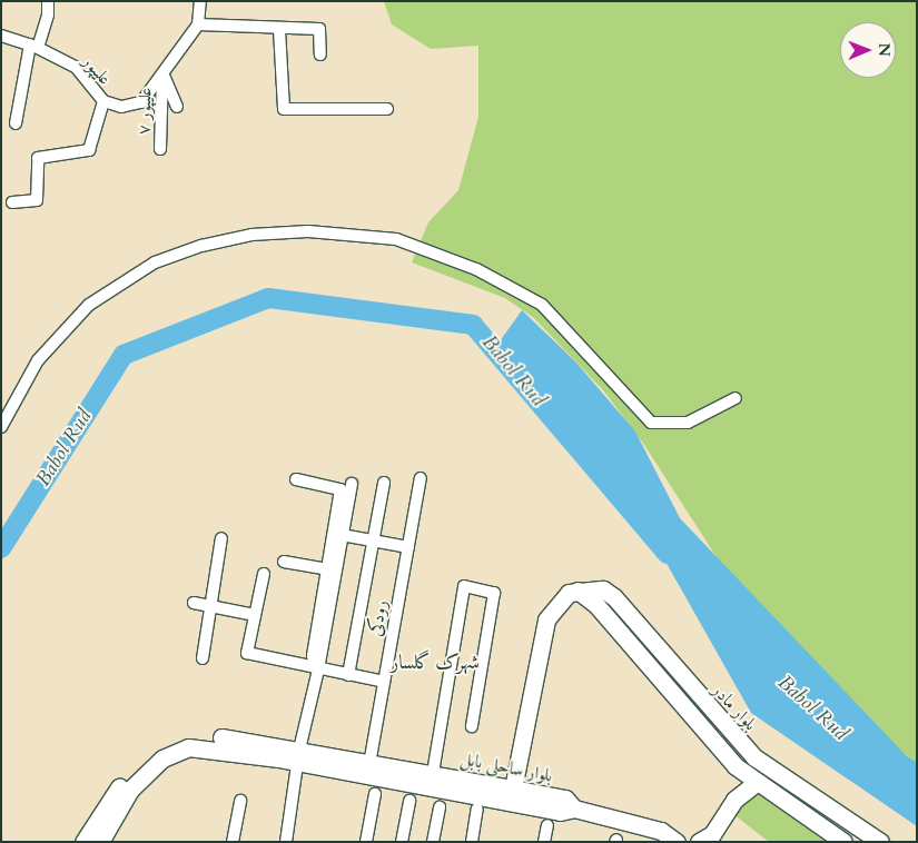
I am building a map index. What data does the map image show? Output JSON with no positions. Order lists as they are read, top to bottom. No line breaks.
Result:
{"streets":{"main road":["بلوار مادر","بلوار ساحلی بابل"],"street":["علیپور","علیپور ۷","رودکی"]},"crossings":[["علیپور","علیپور ۷"],["رودکی","بلوار ساحلی بابل"]],"districts":["شهرک گلسار"],"water":["Babol Rud"],"north":"right"}
